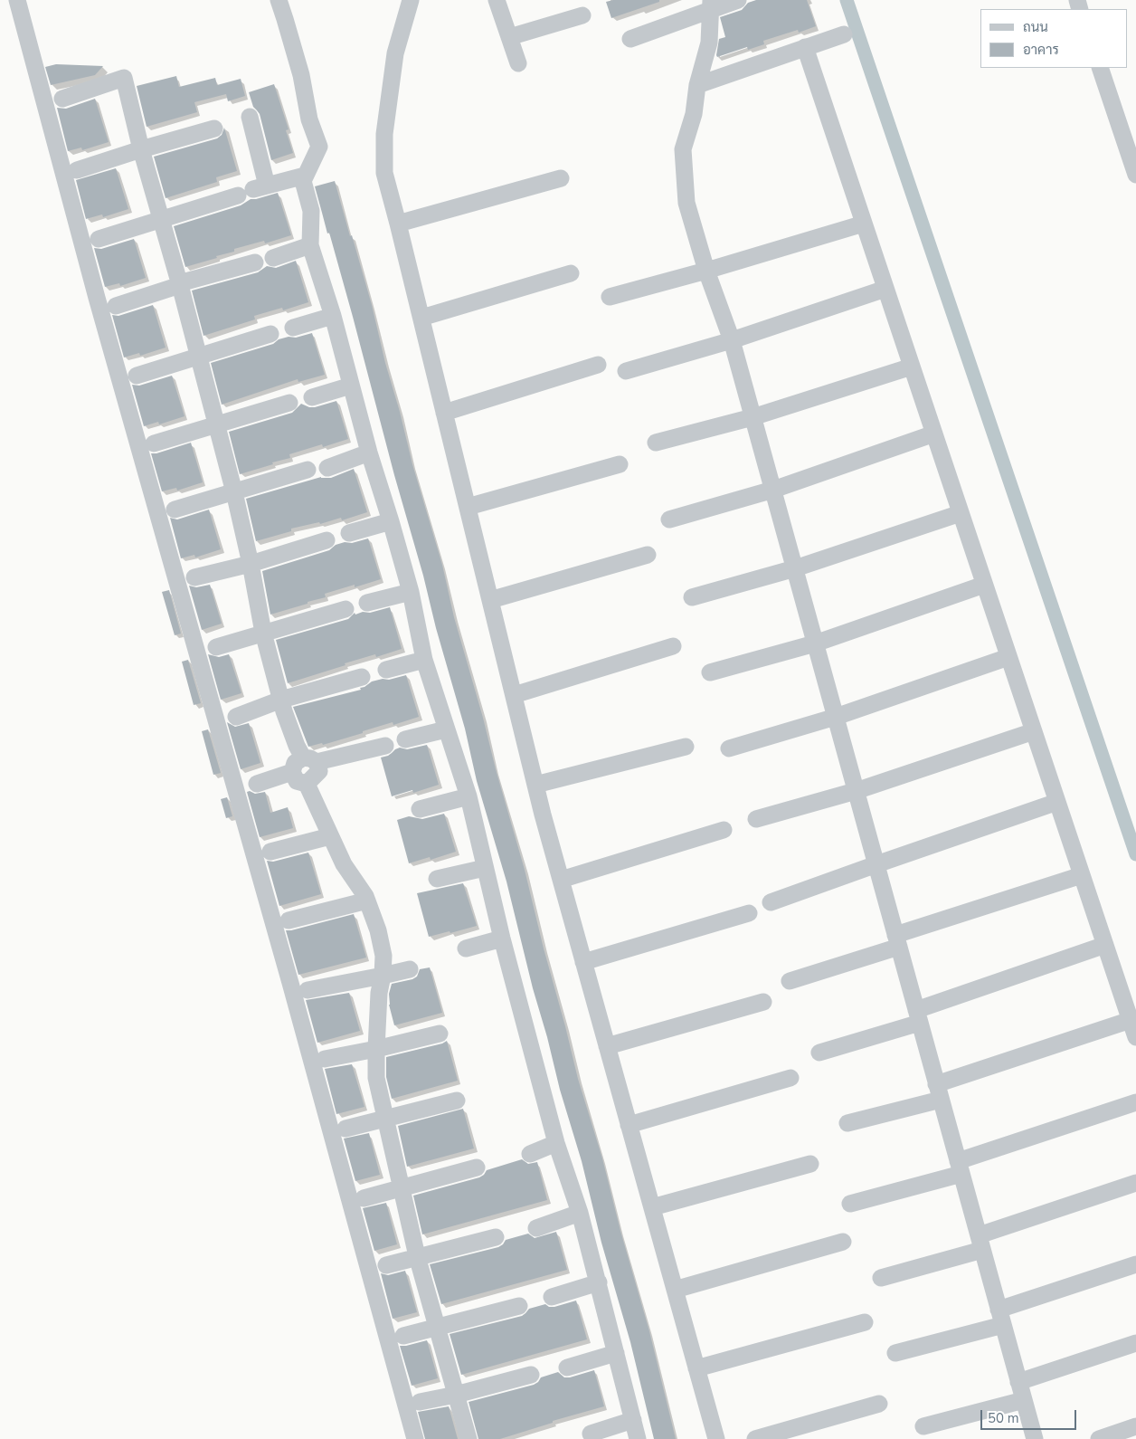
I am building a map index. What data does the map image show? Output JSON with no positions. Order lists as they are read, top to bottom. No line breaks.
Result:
{"legend":["ถนน","อาคาร"],"scale_bar":"50 m"}
